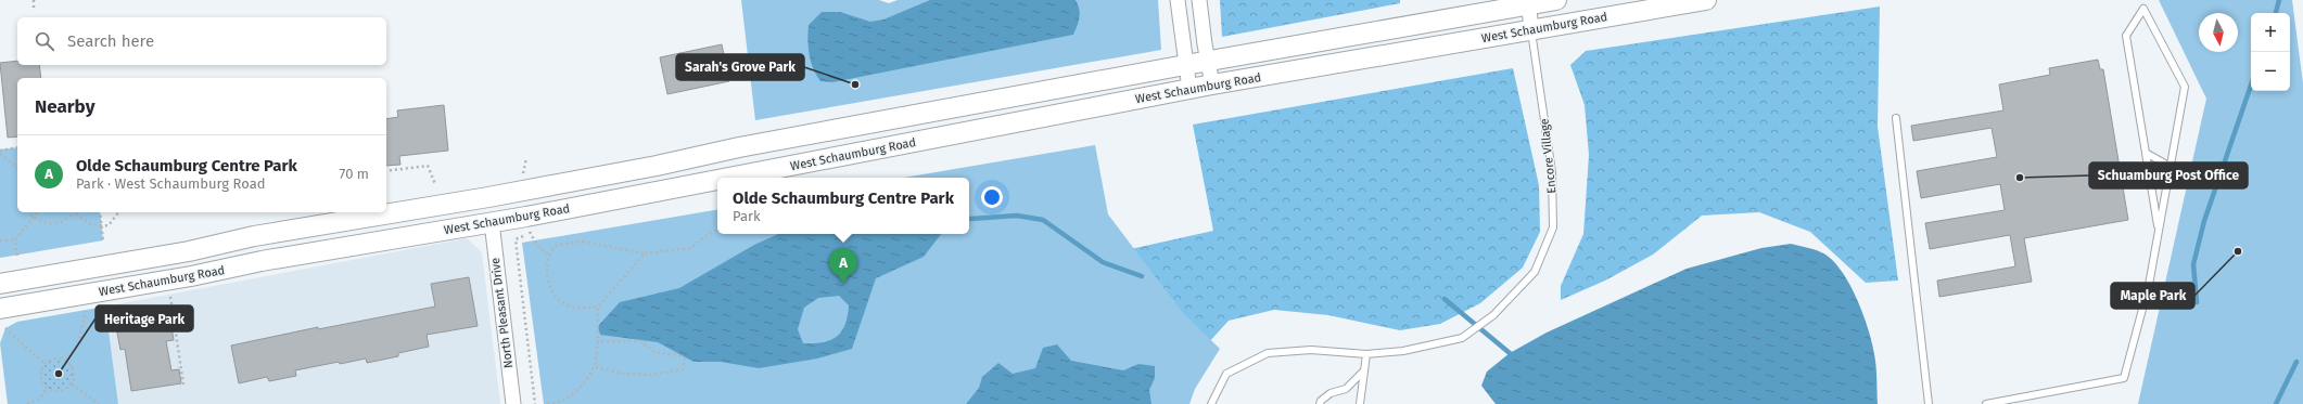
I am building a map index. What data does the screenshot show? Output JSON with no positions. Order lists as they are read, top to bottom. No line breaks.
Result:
{"streets":{"main road":["West Schaumburg Road"],"street":["North Pleasant Drive"],"lane":["Encore Village"]},"crossings":[["West Schaumburg Road","Encore Village"],["West Schaumburg Road","North Pleasant Drive"]],"places":["Sarah's Grove Park","Schuamburg Post Office","Maple Park","Heritage Park"],"north":"bottom","page":{"map_buttons":["+","−"],"search":"Search here","heading":"Nearby","list":[{"mark":"A","name":"Olde Schaumburg Centre Park","note":"Park · West Schaumburg Road","value":"70 m"}],"popup":["Olde Schaumburg Centre Park","Park"],"pins":"A"}}
